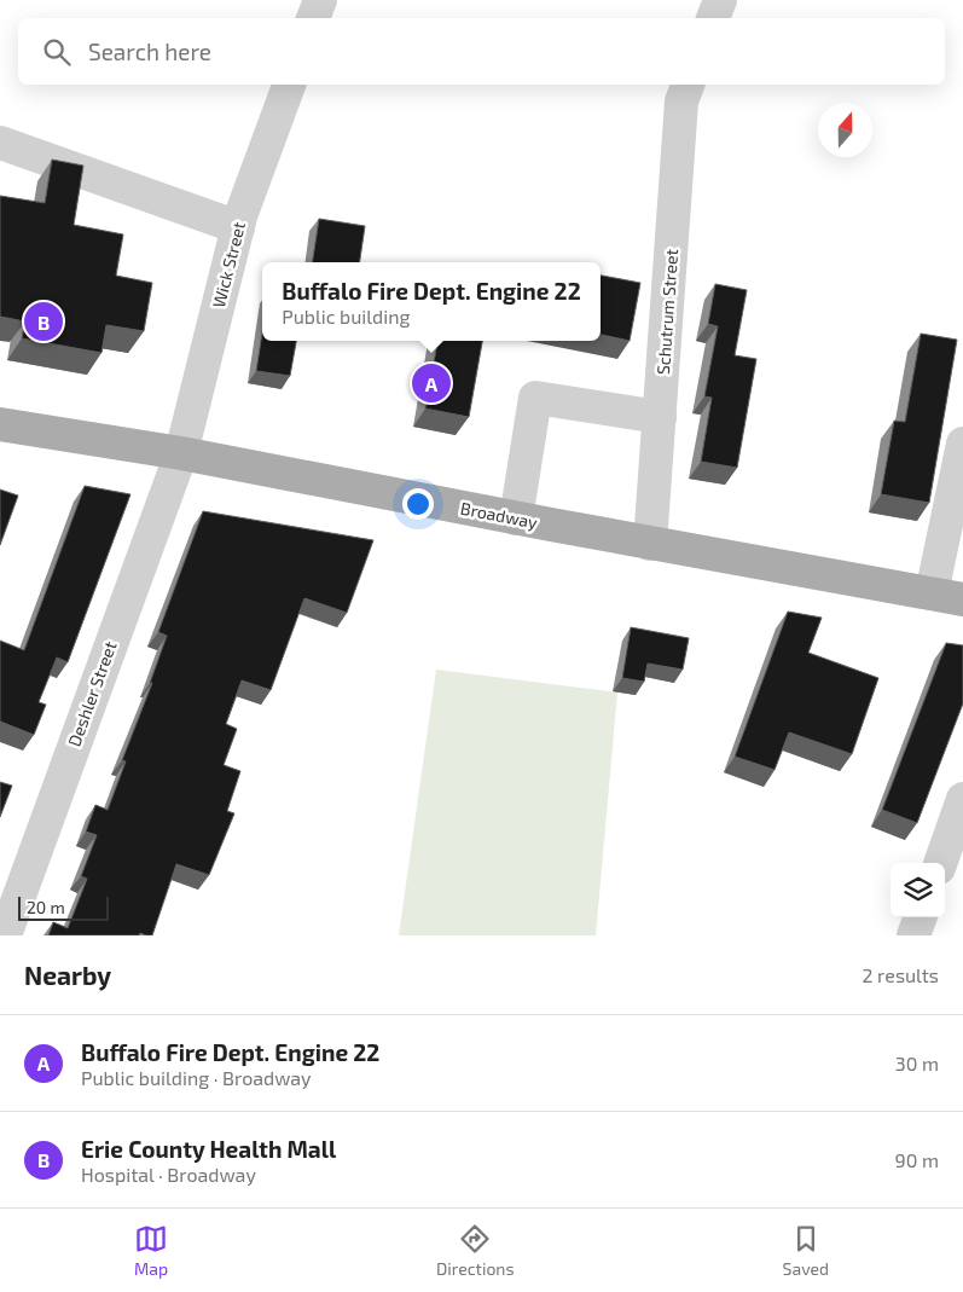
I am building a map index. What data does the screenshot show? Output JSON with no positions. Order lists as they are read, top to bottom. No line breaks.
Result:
{"streets":{"main road":["Broadway"],"street":["Wick Street","Schutrum Street","Deshler Street"]},"crossings":[["Wick Street","Broadway"],["Wick Street","Deshler Street"],["Schutrum Street","Broadway"],["Broadway","Deshler Street"]],"scale_bar":"20 m","north":"top","page":{"search":"Search here","popup":["Buffalo Fire Dept. Engine 22","Public building"],"pins":["B","A"],"scale":"20 m","heading":["Nearby","2 results"],"list":[{"mark":"A","name":"Buffalo Fire Dept. Engine 22","note":"Public building · Broadway","value":"30 m"},{"mark":"B","name":"Erie County Health Mall","note":"Hospital · Broadway","value":"90 m"}],"nav":["Map","Directions","Saved"]}}
